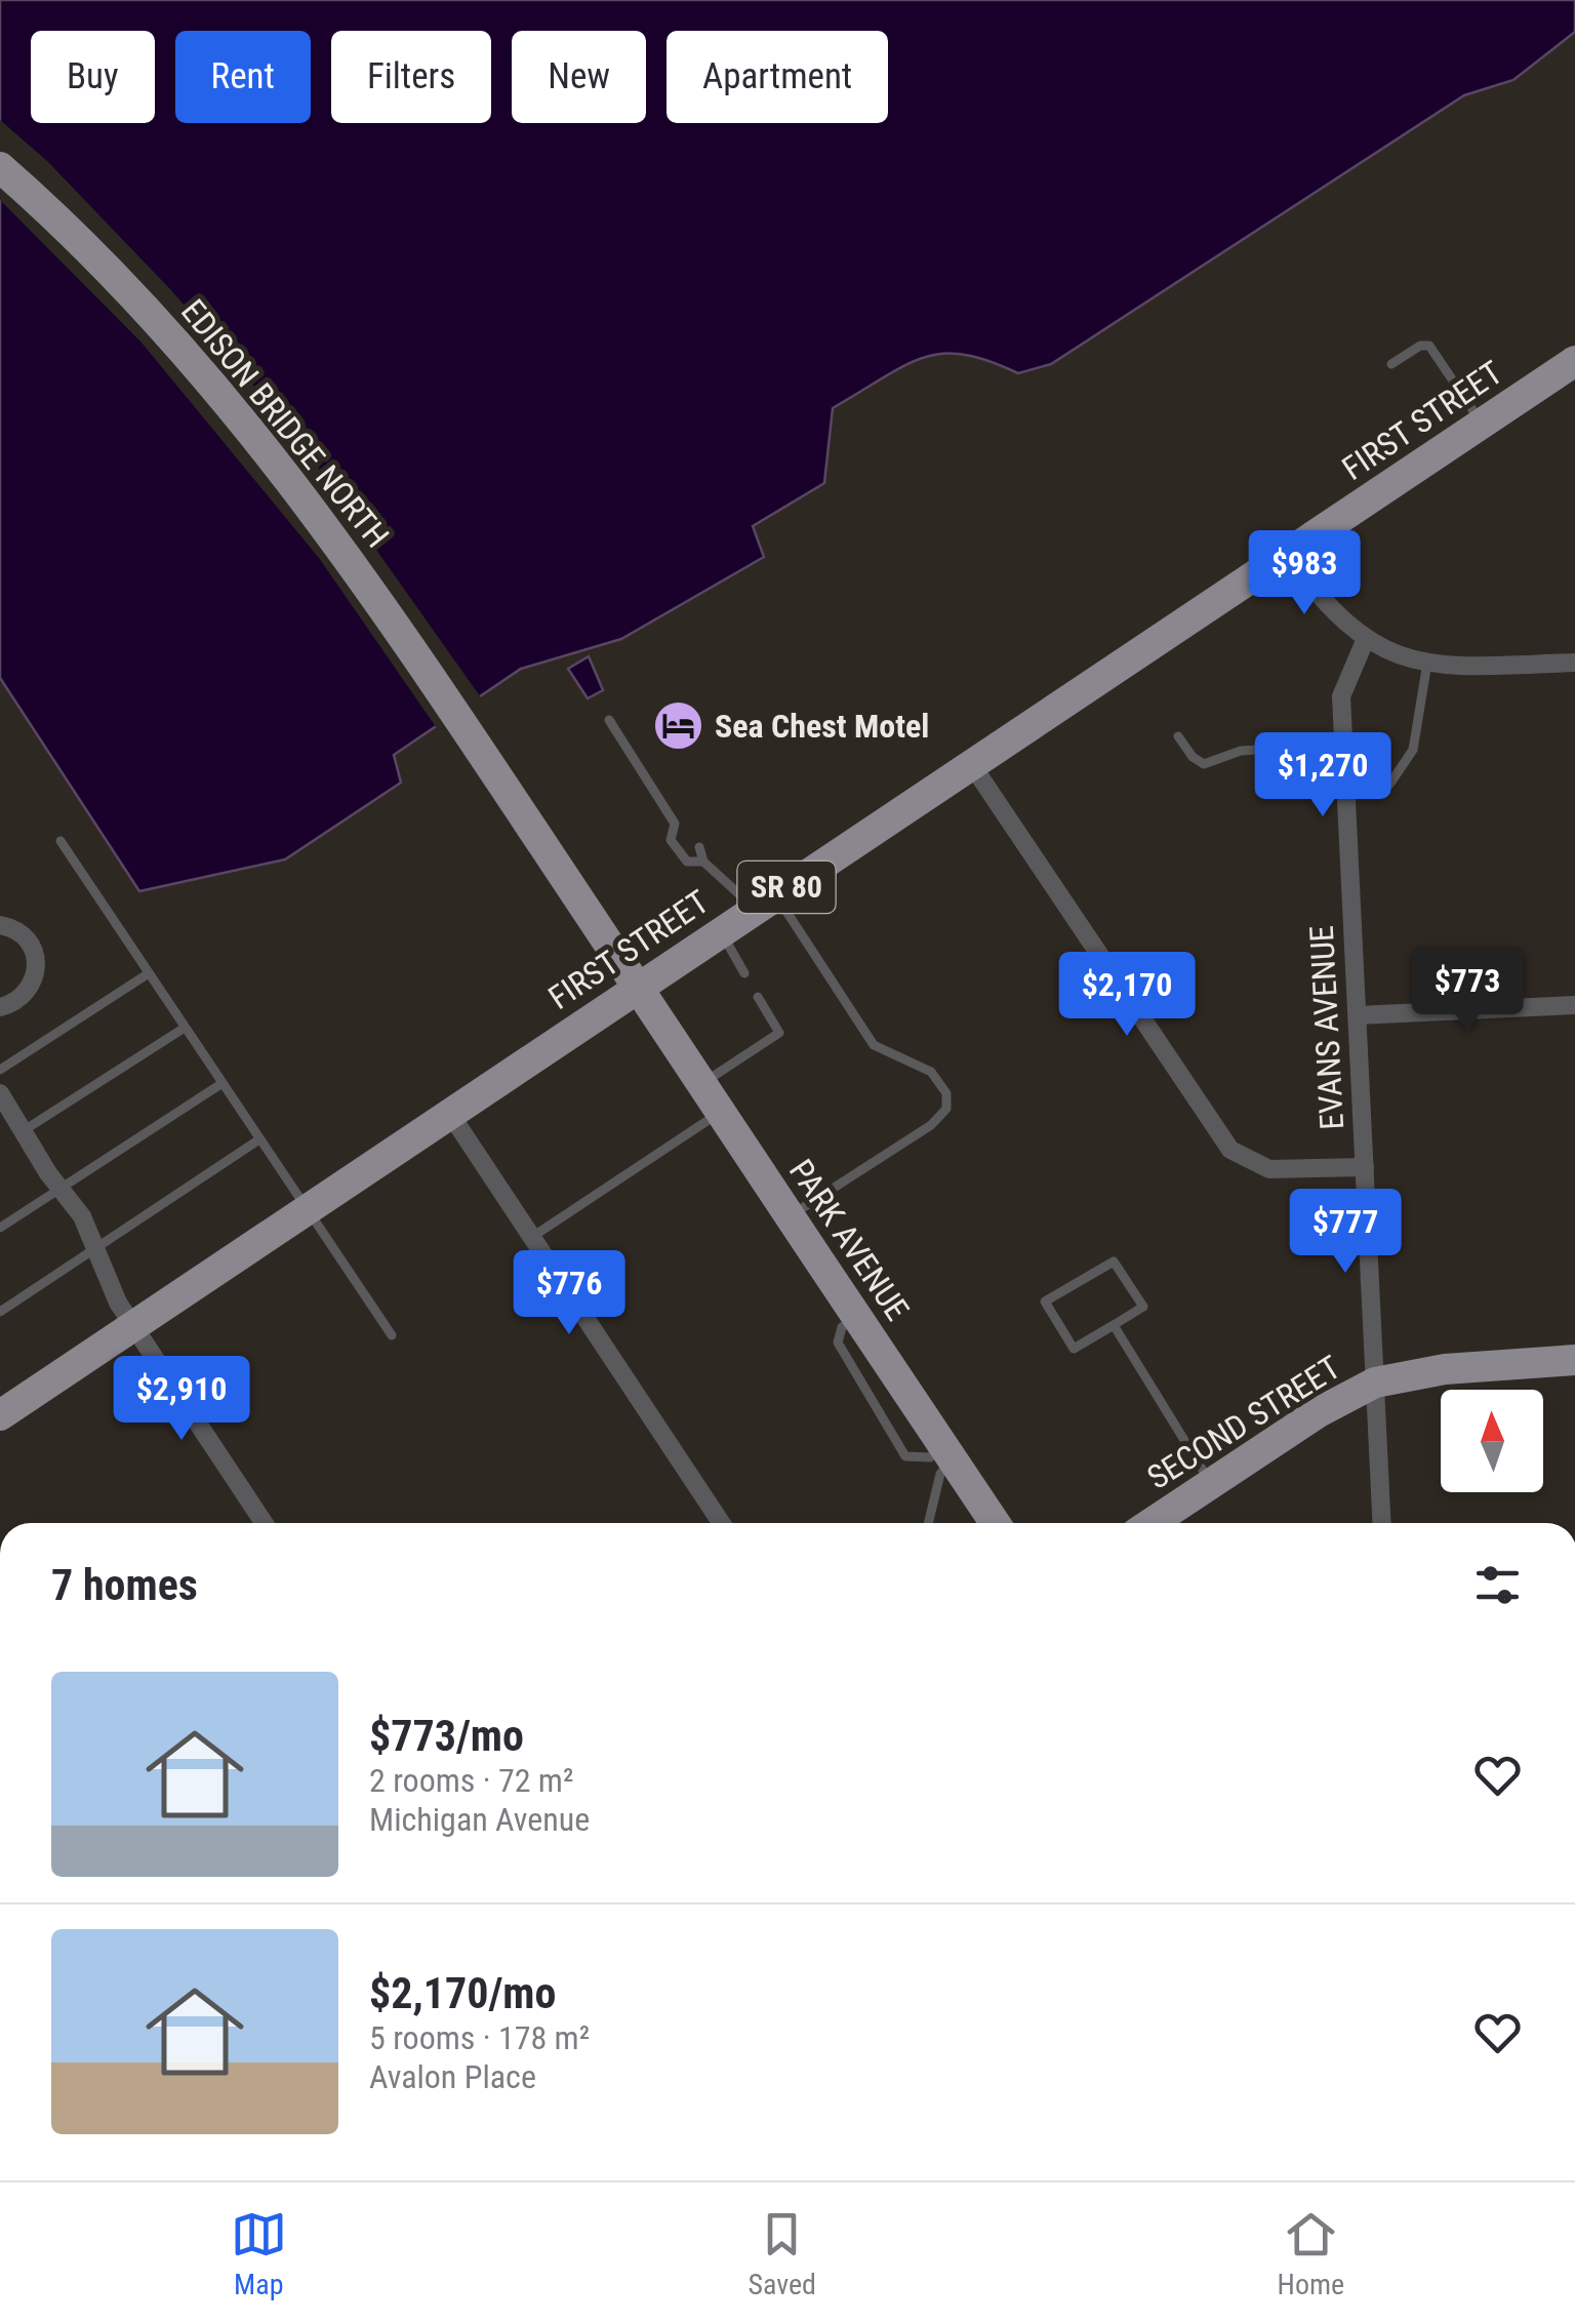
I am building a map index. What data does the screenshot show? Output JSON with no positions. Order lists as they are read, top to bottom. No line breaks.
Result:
{"streets":{"main road":["FIRST STREET","EDISON BRIDGE NORTH","SR 80","PARK AVENUE","SECOND STREET"],"street":["EVANS AVENUE"]},"crossings":[["FIRST STREET","EDISON BRIDGE NORTH"],["FIRST STREET","PARK AVENUE"],["EDISON BRIDGE NORTH","PARK AVENUE"],["EVANS AVENUE","SECOND STREET"]],"places":{"hotel":["Sea Chest Motel"]},"north":"top","page":{"chip":["Buy","Rent","Filters","New","Apartment"],"price":["$983","$1,270","$773","$2,170","$777","$776","$2,910"],"heading":"7 homes","list":[{"name":"$773/mo","note":"2 rooms · 72 m² · Michigan Avenue"},{"name":"$2,170/mo","note":"5 rooms · 178 m² · Avalon Place"}],"tabs":["Map","Saved","Home"]}}
